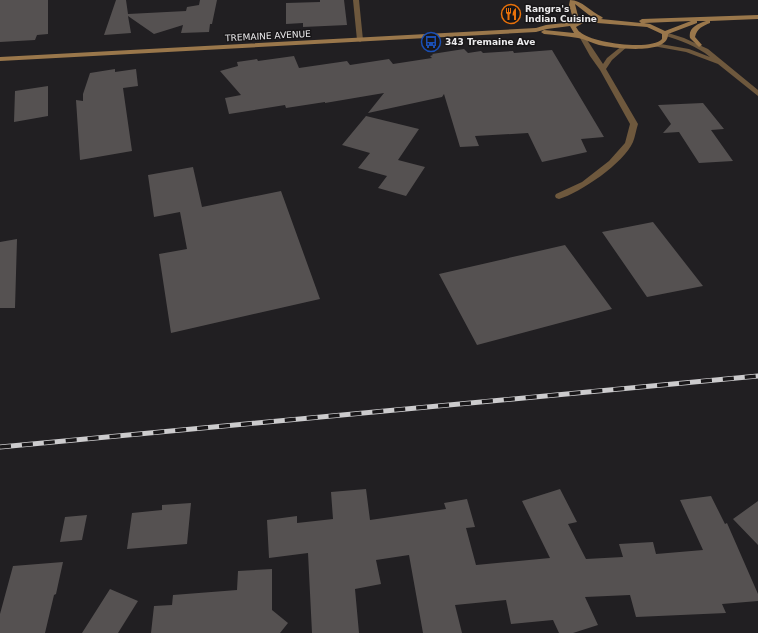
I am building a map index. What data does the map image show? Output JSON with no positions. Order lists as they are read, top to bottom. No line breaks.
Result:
{"streets":{"main road":["TREMAINE AVENUE"]},"places":{"restaurant":["Rangra's Indian Cuisine"],"bus stop":["343 Tremaine Ave"]}}
